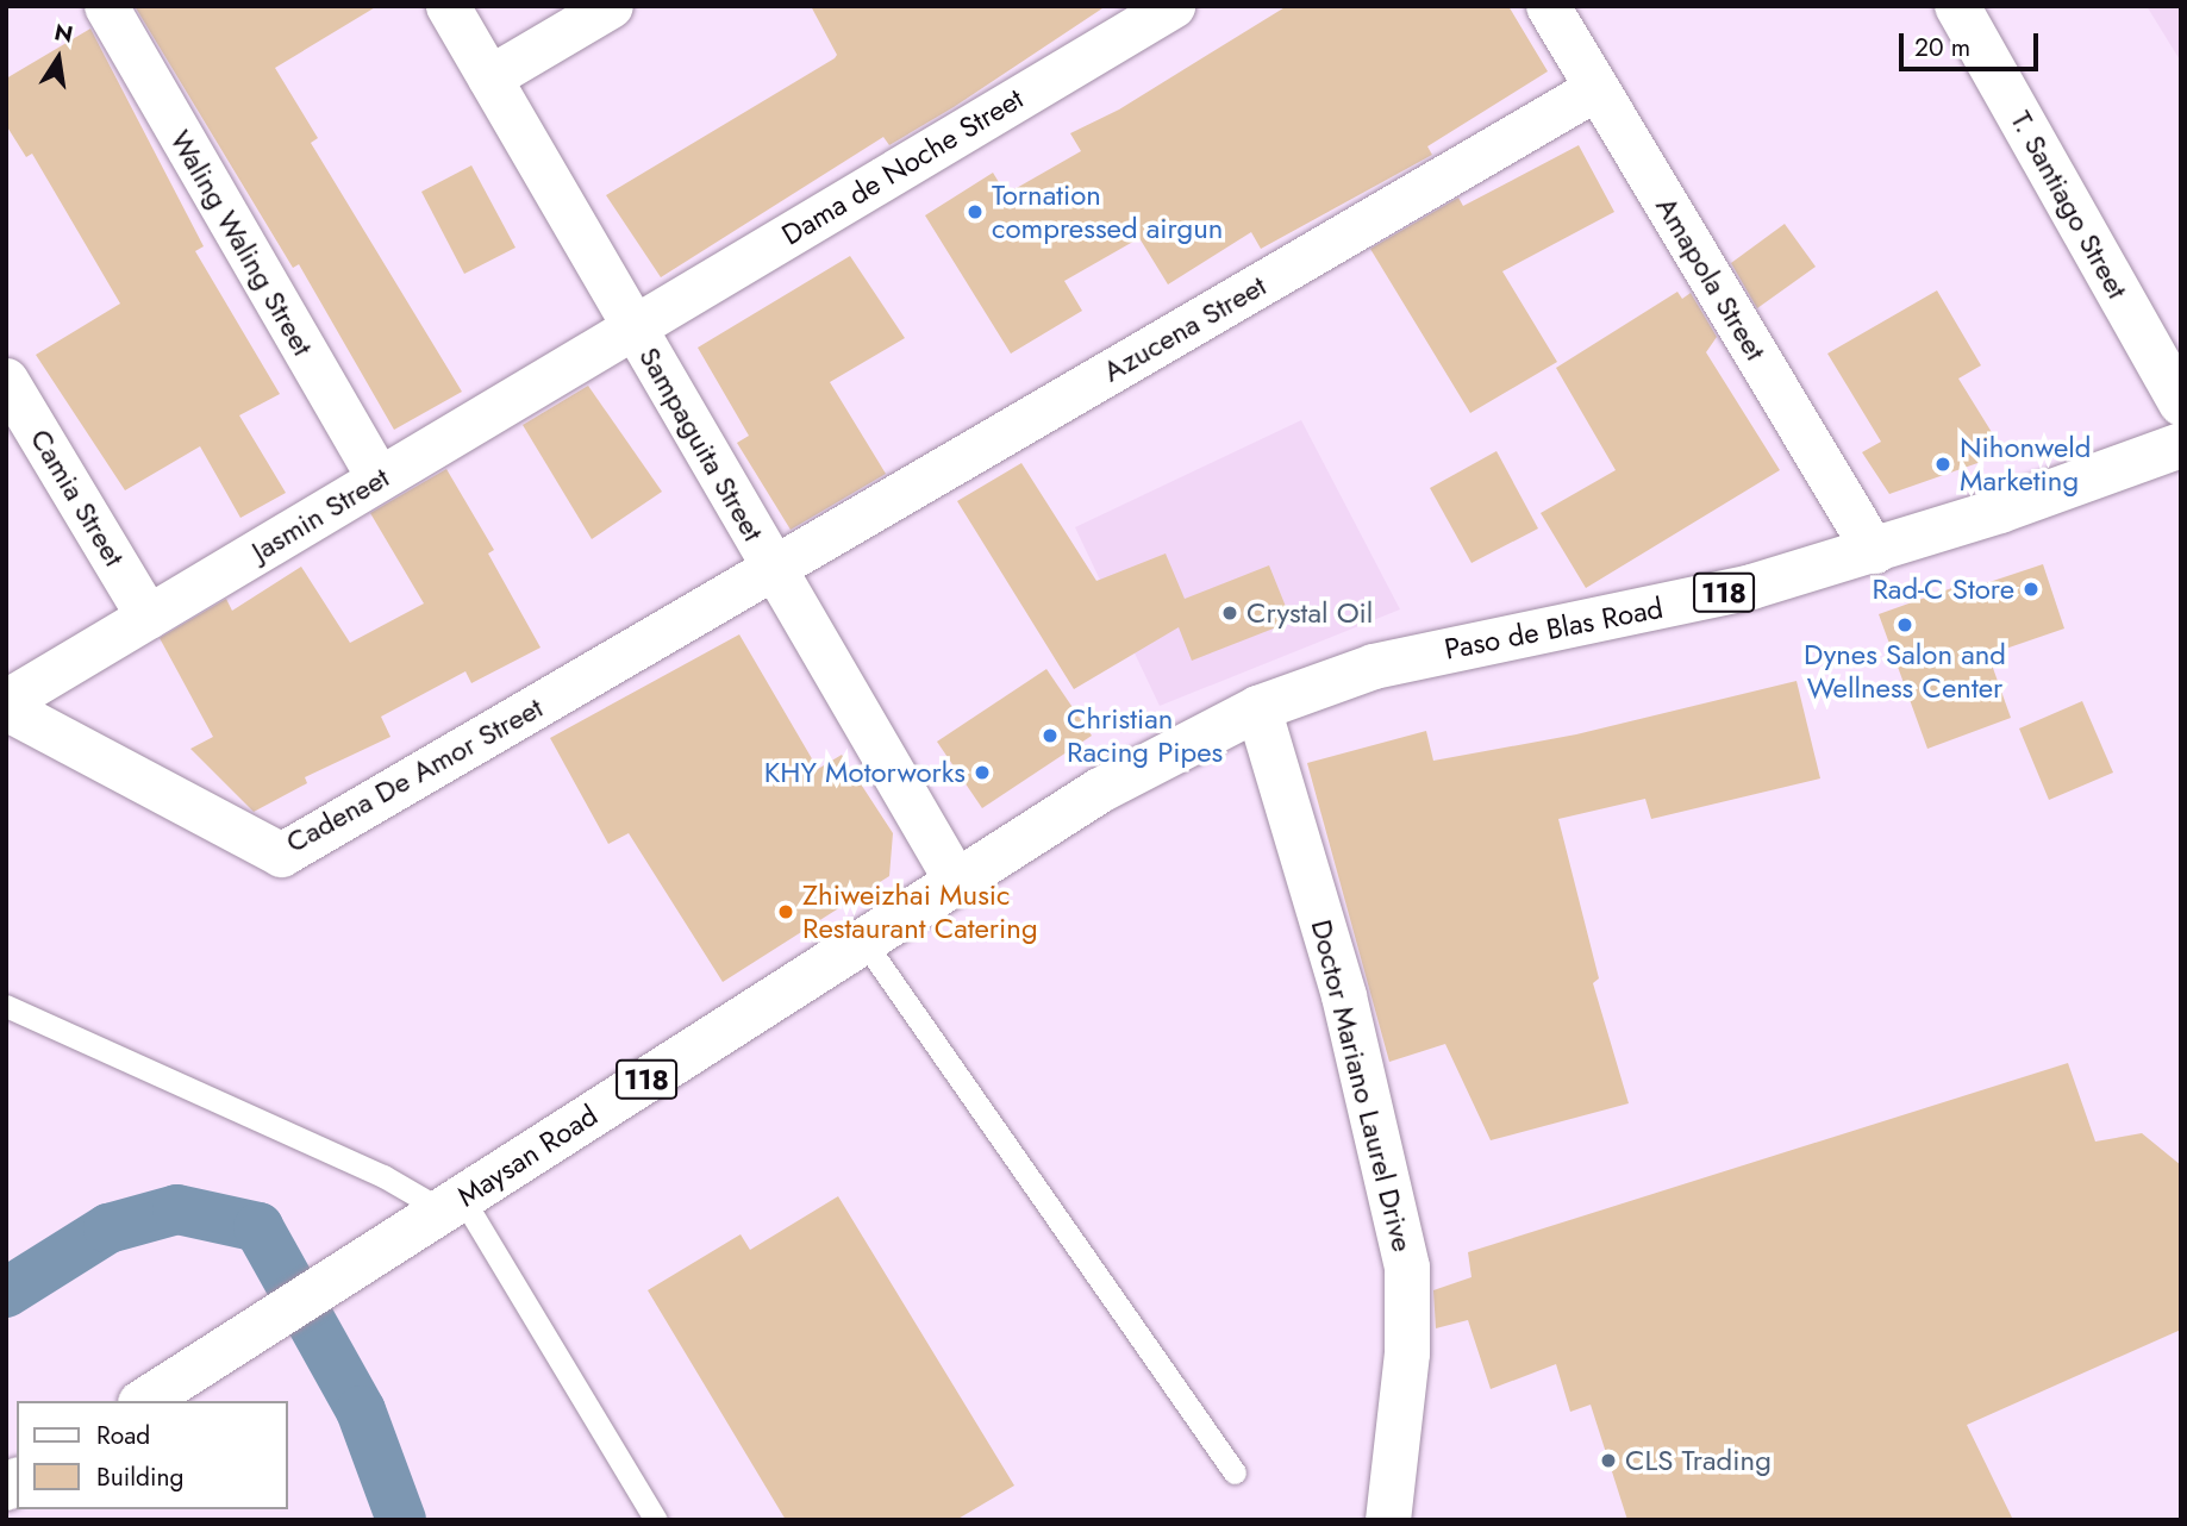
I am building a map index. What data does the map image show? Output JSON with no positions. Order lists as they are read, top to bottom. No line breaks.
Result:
{"streets":{"main road":["T. Santiago Street","118","Paso de Blas Road","Doctor Mariano Laurel Drive","Maysan Road"],"street":["Dama de Noche Street","Waling Waling Street","Amapola Street","Azucena Street","Sampaguita Street","Camia Street","Jasmin Street","Cadena De Amor Street"]},"crossings":[["Dama de Noche Street","Sampaguita Street"],["Dama de Noche Street","Jasmin Street"],["Waling Waling Street","Jasmin Street"],["Amapola Street","Azucena Street"],["Amapola Street","Paso de Blas Road"],["Azucena Street","Sampaguita Street"],["Azucena Street","Cadena De Amor Street"],["Sampaguita Street","Jasmin Street"],["Sampaguita Street","Paso de Blas Road"],["Sampaguita Street","Cadena De Amor Street"],["Sampaguita Street","Maysan Road"],["Camia Street","Jasmin Street"],["Paso de Blas Road","Doctor Mariano Laurel Drive"],["Paso de Blas Road","Maysan Road"]],"places":["Tornation compressed airgun","Nihonweld Marketing","Rad-C Store","Crystal Oil","Dynes Salon and Wellness Center","Christian Racing Pipes","KHY Motorworks","Zhiweizhai Music Restaurant Catering","CLS Trading"],"legend":["Road","Building"],"scale_bar":"20 m","north":"top"}
